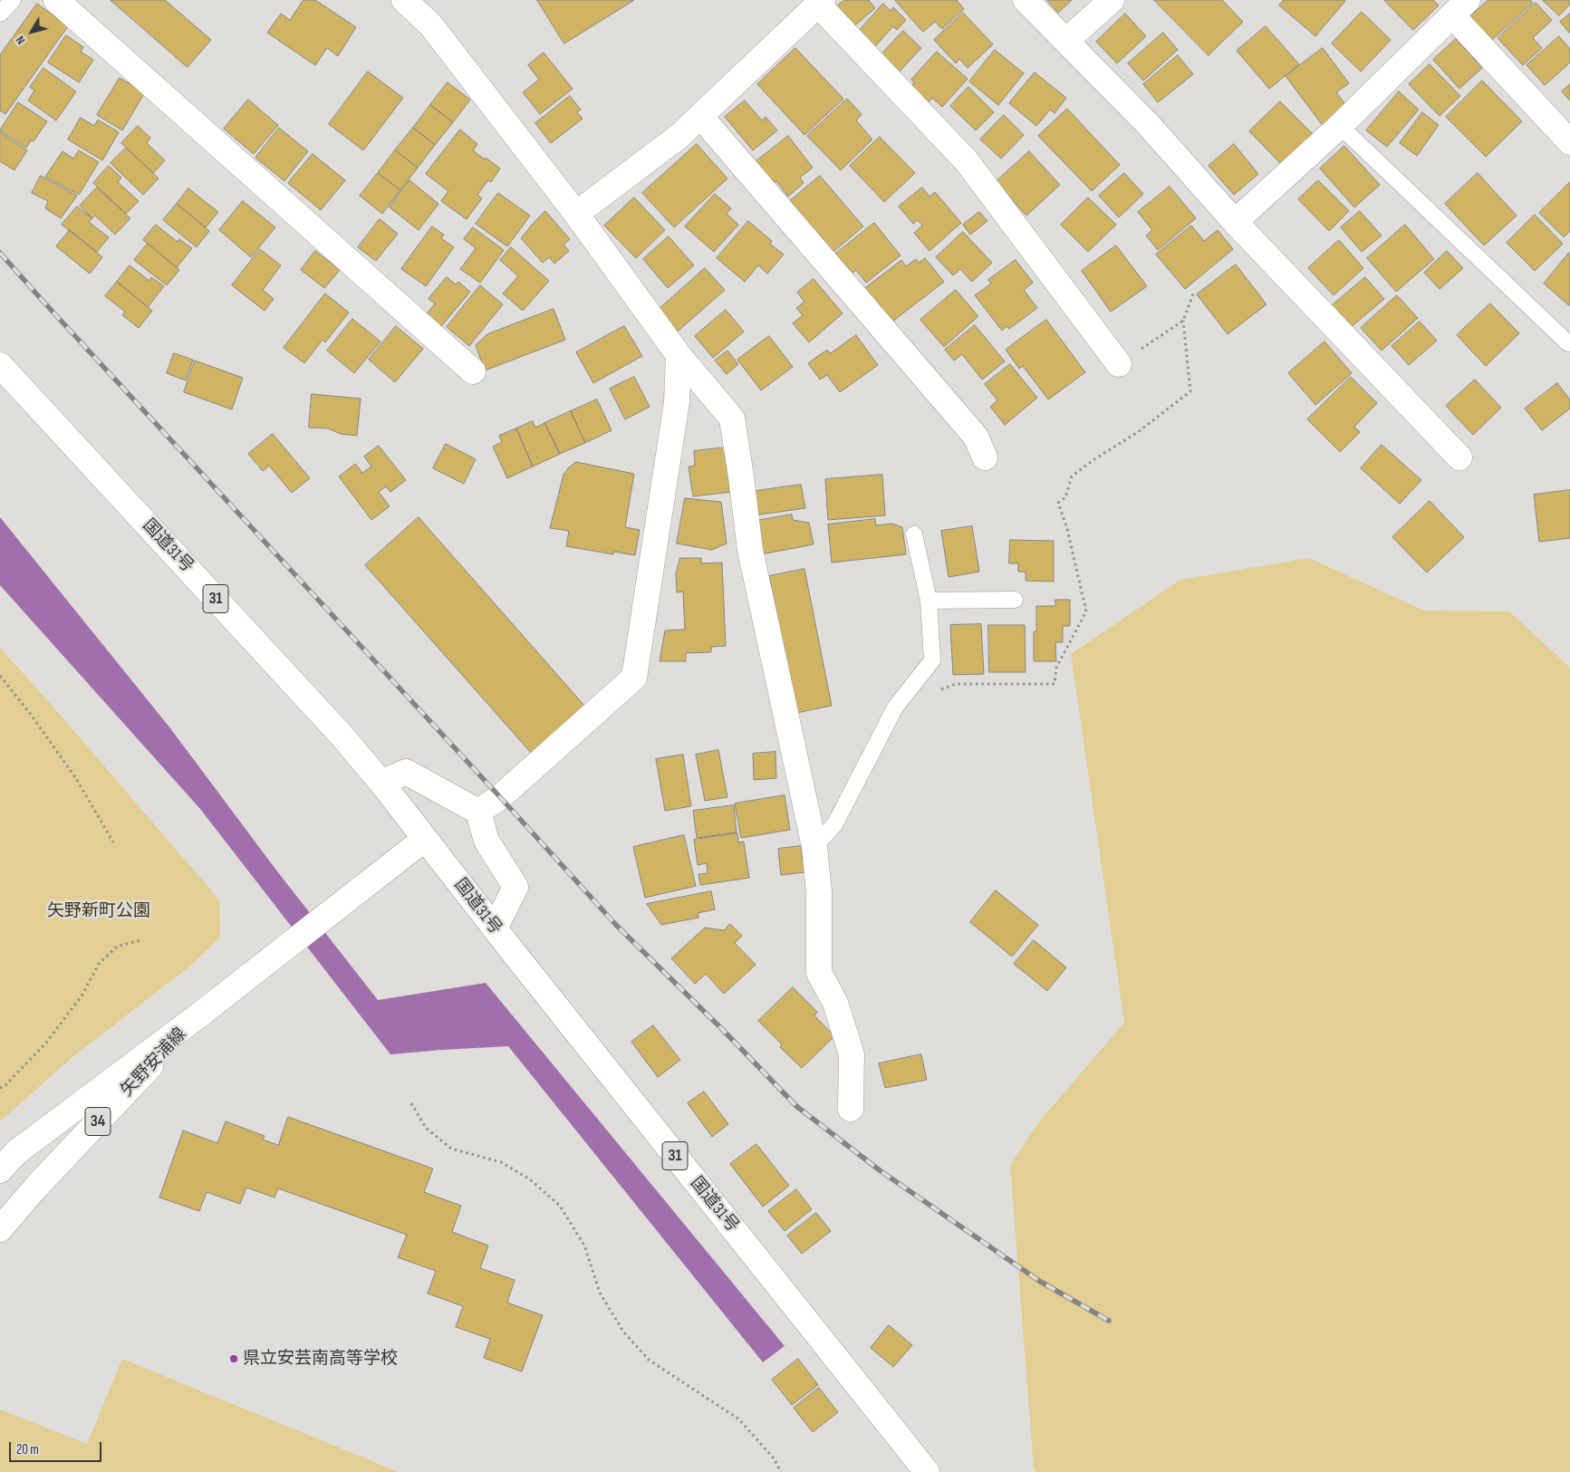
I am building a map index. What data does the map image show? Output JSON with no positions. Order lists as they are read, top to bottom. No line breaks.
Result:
{"streets":{"main road":["国道31号","31","矢野安浦線","34"]},"crossings":[["国道31号","矢野安浦線"]],"parks":["矢野新町公園"],"places":["県立安芸南高等学校"],"scale_bar":"20 m","north":"bottom left"}
